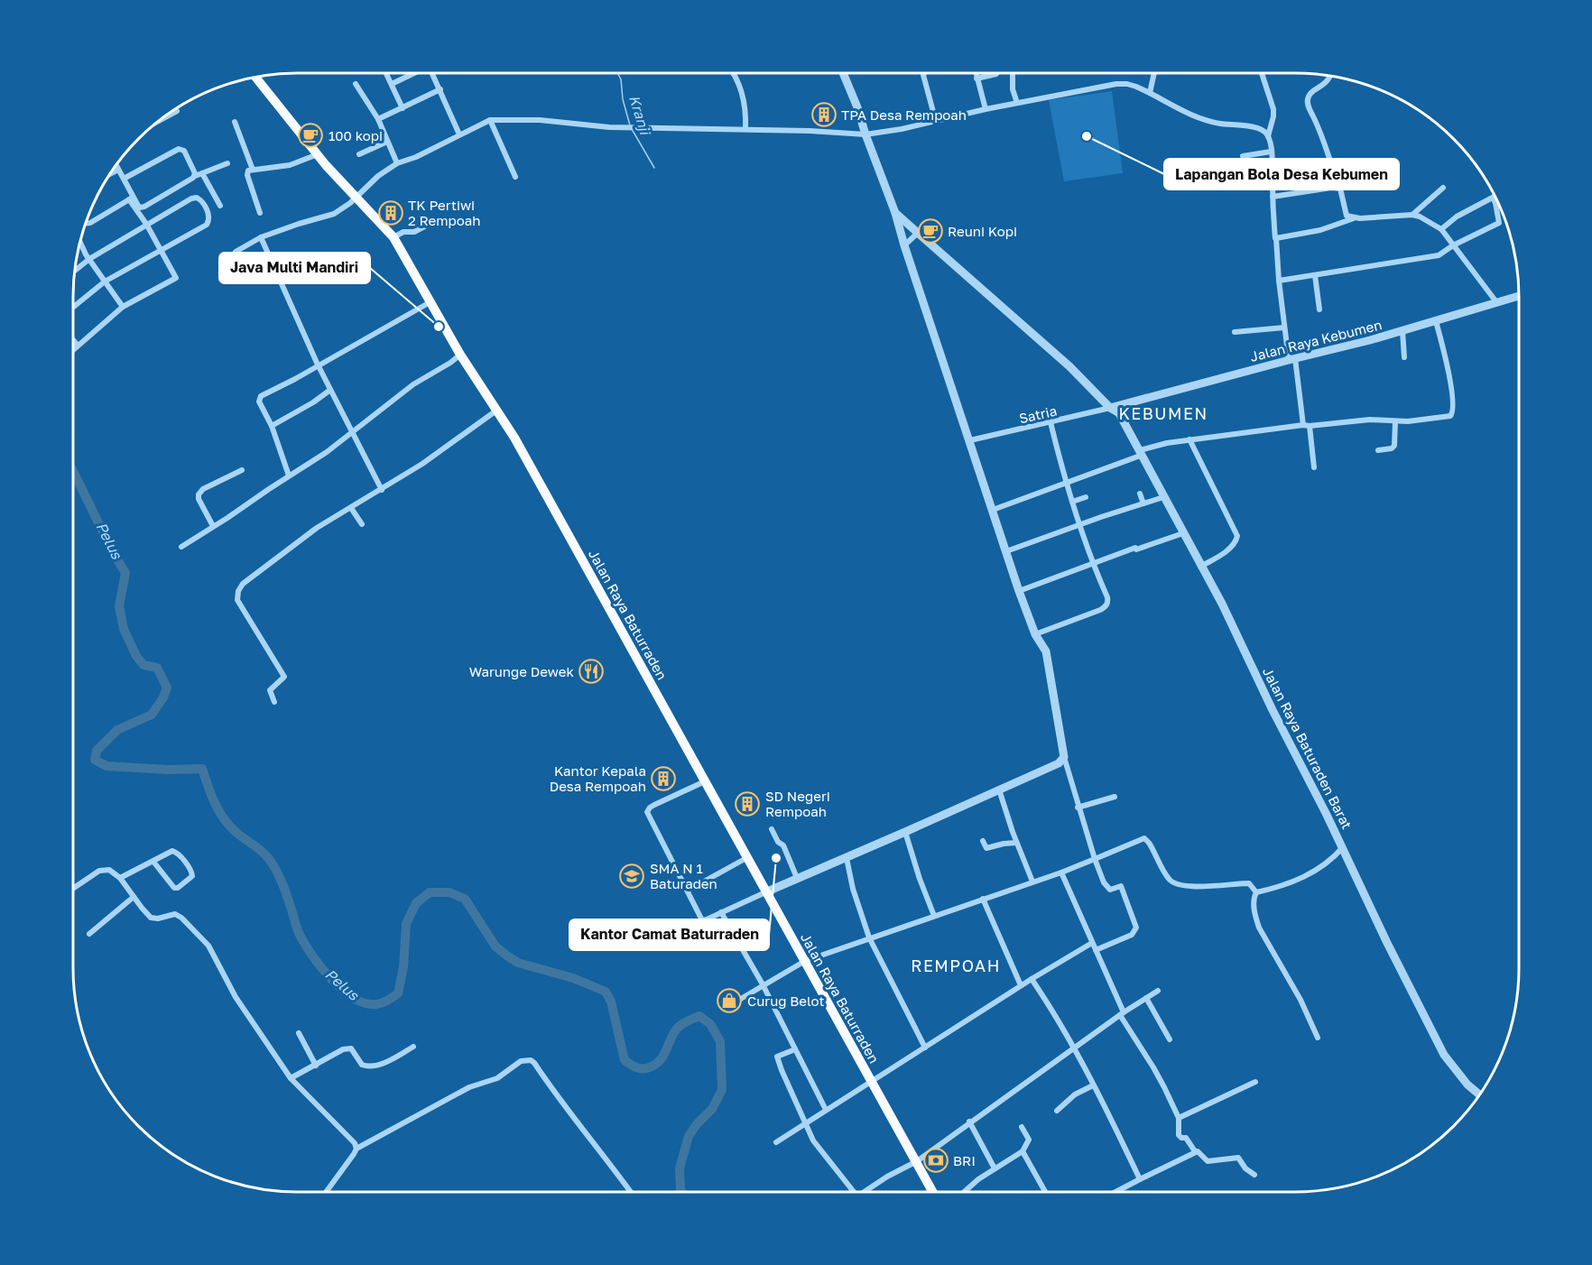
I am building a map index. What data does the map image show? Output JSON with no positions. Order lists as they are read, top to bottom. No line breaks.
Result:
{"streets":{"main road":["Jalan Raya Baturraden"],"street":["Jalan Raya Kebumen","Satria","Jalan Raya Baturaden Barat"]},"crossings":[["Jalan Raya Kebumen","Satria"],["Jalan Raya Kebumen","Jalan Raya Baturaden Barat"],["Satria","Jalan Raya Baturaden Barat"]],"districts":["KEBUMEN","REMPOAH"],"water":["Kranji","Pelus"],"places":{"building":["TPA Desa Rempoah","TK Pertiwi 2 Rempoah","Kantor Kepala Desa Rempoah","SD Negeri Rempoah"],"cafe":["100 kopi","Reuni Kopi"],"other":["Lapangan Bola Desa Kebumen","Java Multi Mandiri","Kantor Camat Baturraden"],"restaurant":["Warunge Dewek"],"school or university":["SMA N 1 Baturaden"],"shop":["Curug Belot"],"bank":["BRI"]}}
